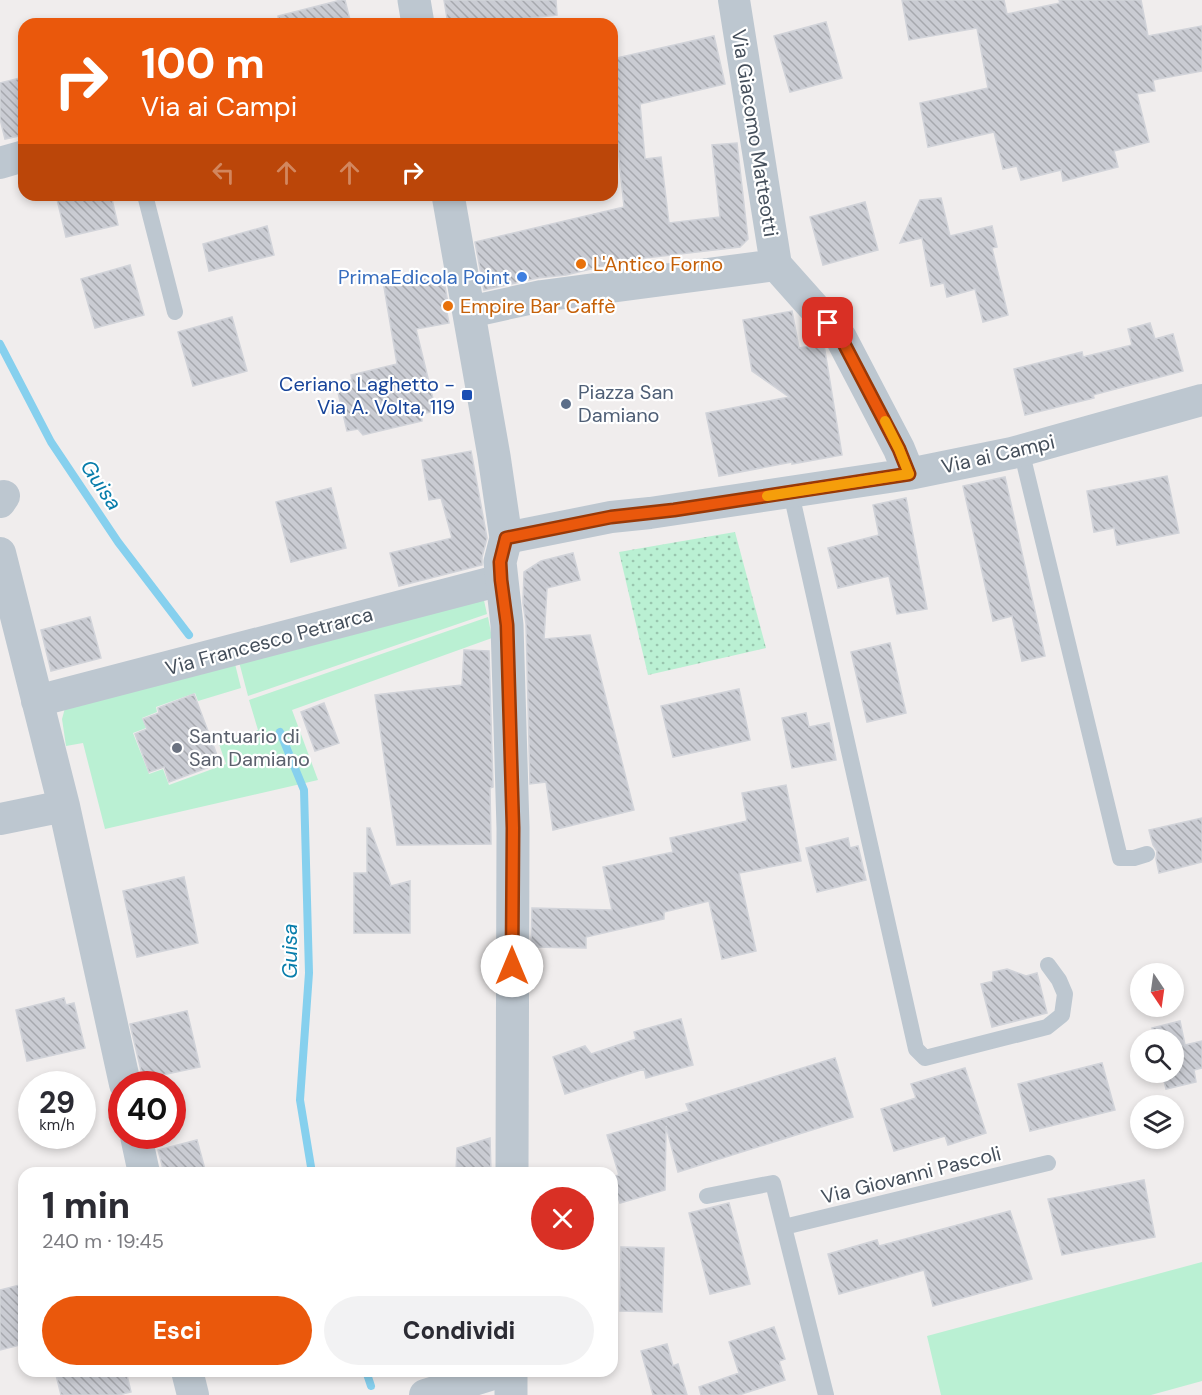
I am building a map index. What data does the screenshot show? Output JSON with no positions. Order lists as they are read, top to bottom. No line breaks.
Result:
{"streets":{"street":["Via Giacomo Matteotti","Via ai Campi","Via Francesco Petrarca"],"lane":["Via Giovanni Pascoli"]},"crossings":[["Via Giacomo Matteotti","Via ai Campi"]],"water":["Guisa"],"places":{"other":["L'Antico Forno","PrimaEdicola Point","Empire Bar Caffè","Piazza San Damiano","Santuario di San Damiano"],"transit":["Ceriano Laghetto - Via A. Volta, 119"]},"north":"bottom","page":{"turn":["100 m","Via ai Campi"],"speed":"29 km/h","limit":"40","heading":["1 min","240 m · 19:45"],"buttons":["Esci","Condividi"]}}
